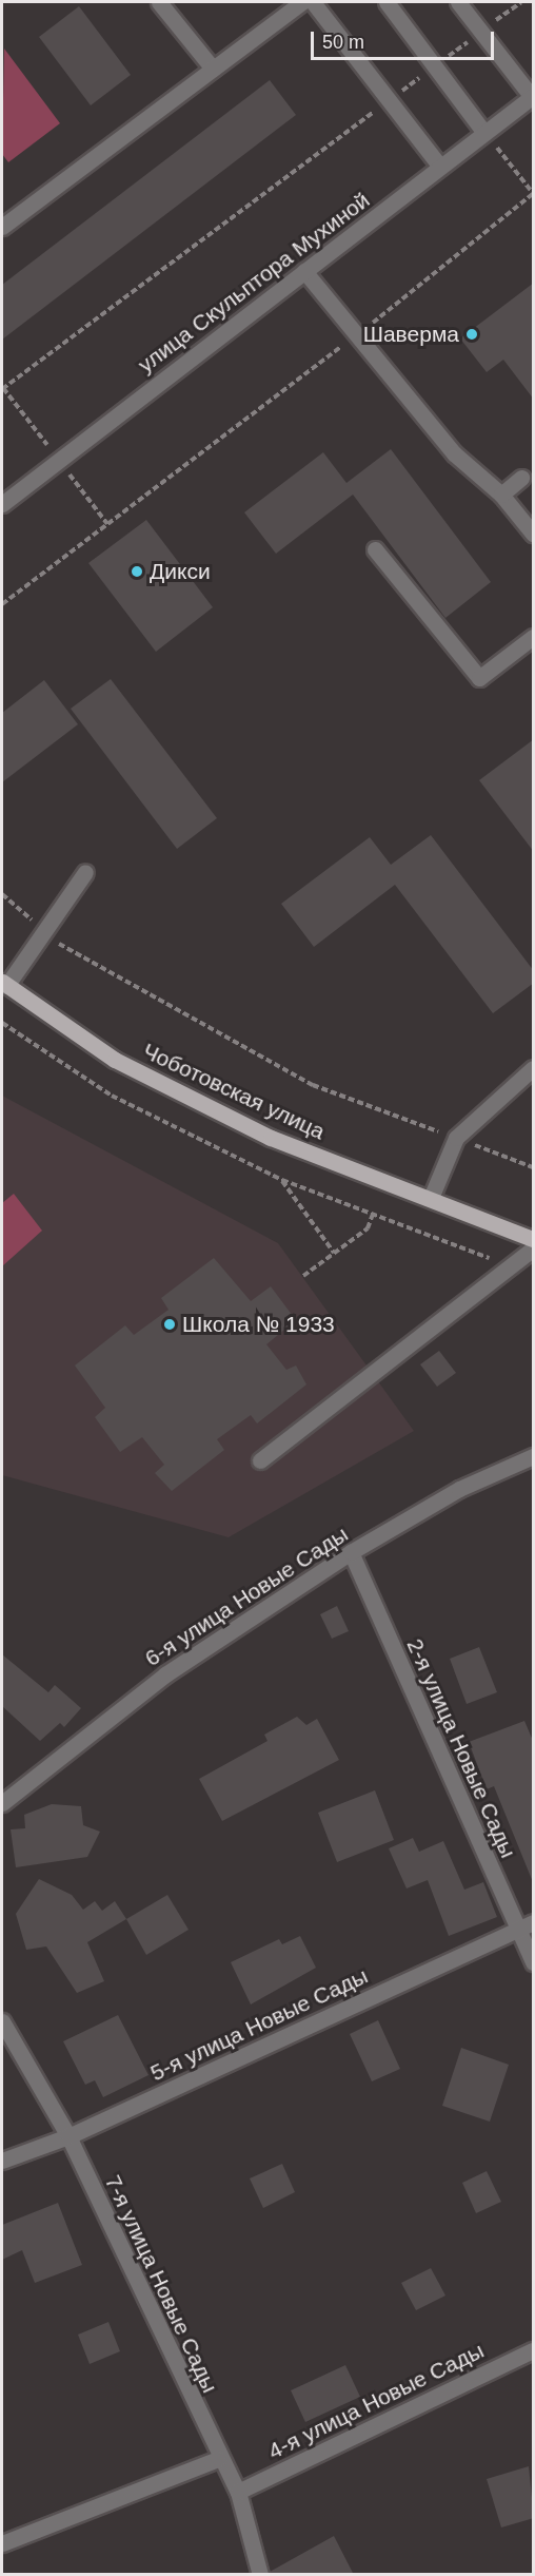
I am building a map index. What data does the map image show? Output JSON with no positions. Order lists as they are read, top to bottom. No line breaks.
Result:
{"streets":{"main road":["Чоботовская улица"],"street":["улица Скульптора Мухиной","6-я улица Новые Сады","2-я улица Новые Сады","5-я улица Новые Сады","7-я улица Новые Сады","4-я улица Новые Сады"]},"crossings":[["6-я улица Новые Сады","2-я улица Новые Сады"],["2-я улица Новые Сады","5-я улица Новые Сады"],["5-я улица Новые Сады","7-я улица Новые Сады"],["7-я улица Новые Сады","4-я улица Новые Сады"]],"places":["Шаверма","Дикси","Школа № 1933"],"scale_bar":"50 m"}
